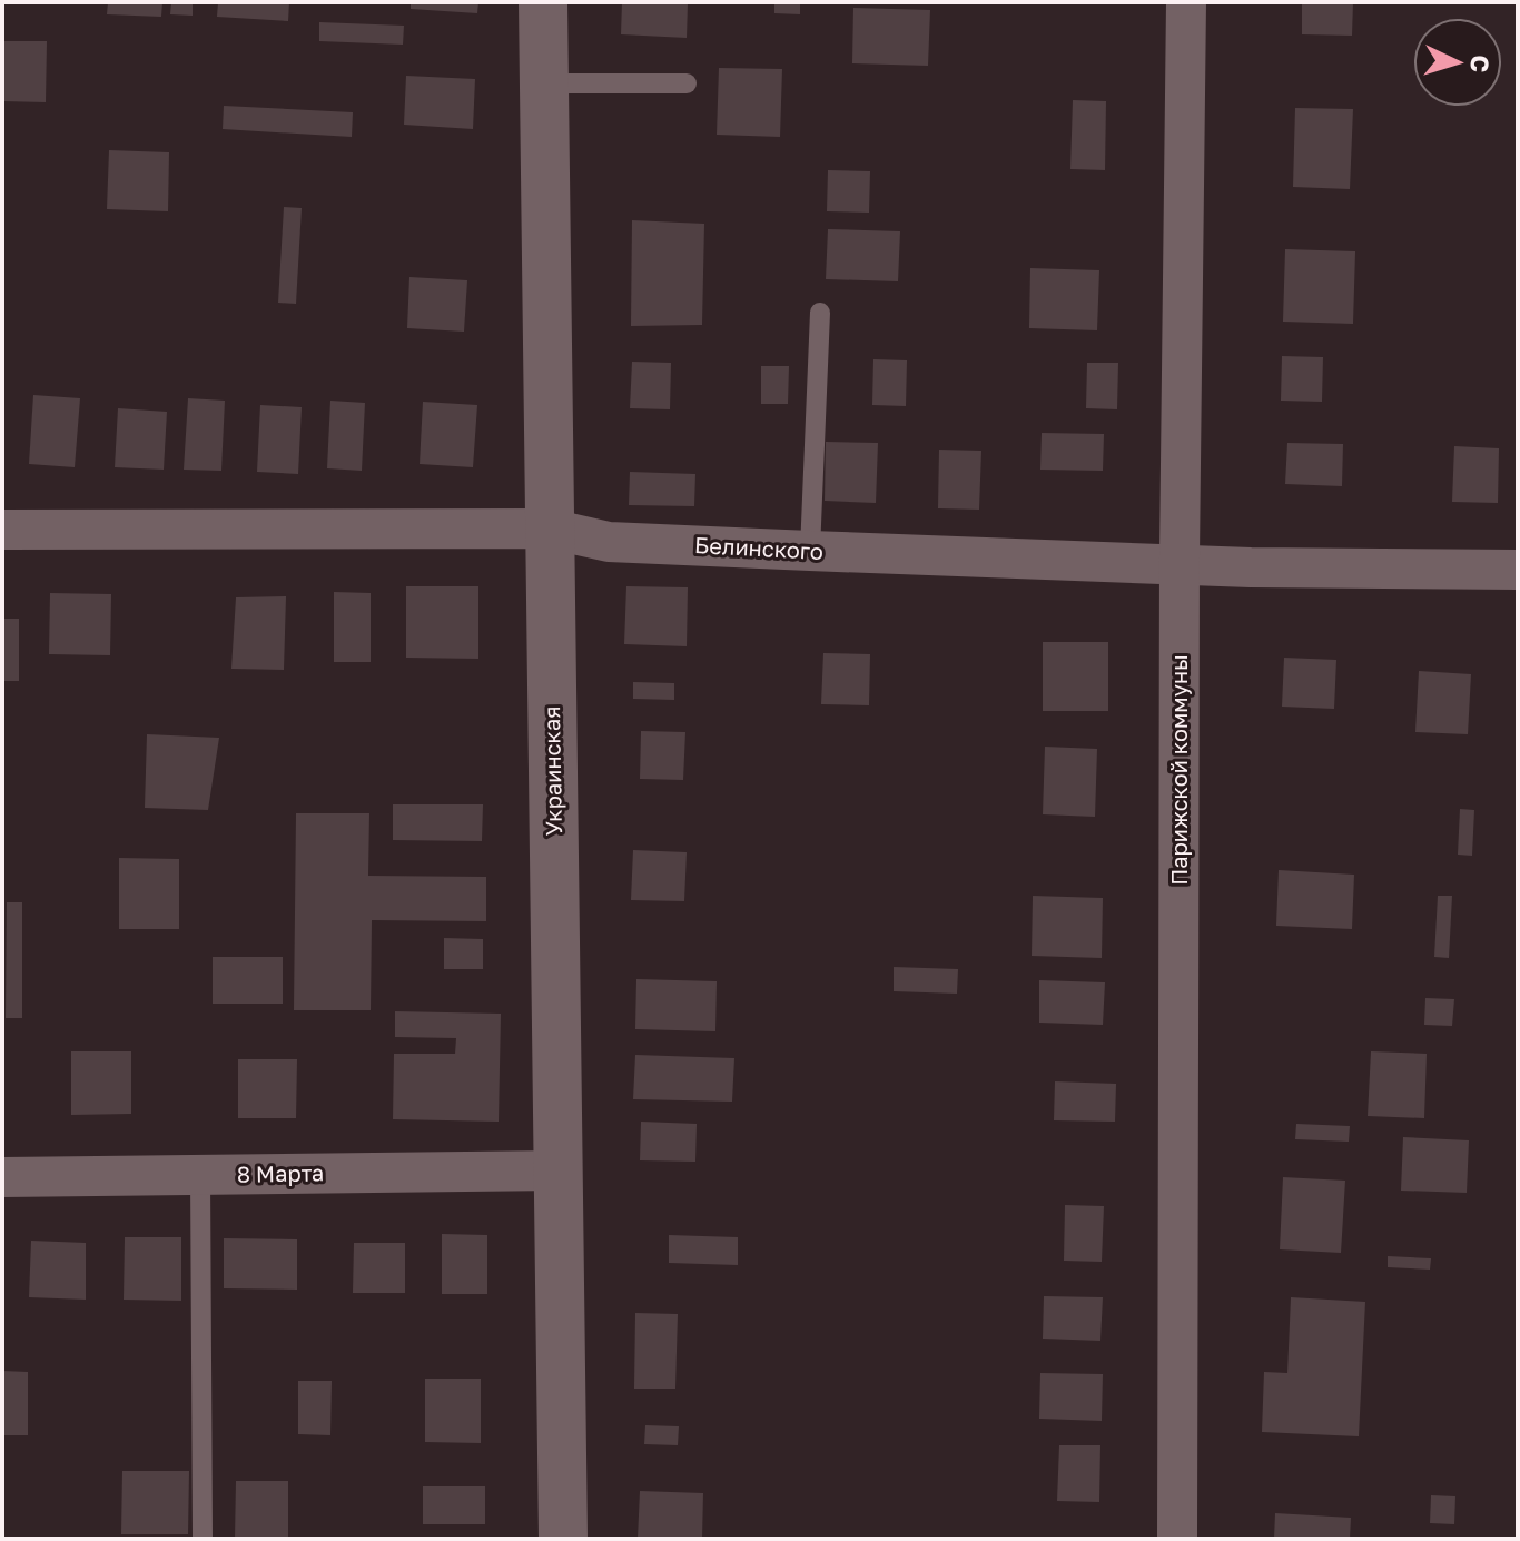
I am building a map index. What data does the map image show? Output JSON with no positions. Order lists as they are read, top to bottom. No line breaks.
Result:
{"streets":{"street":["Белинского","Парижской коммуны","Украинская","8 Марта"]},"crossings":[["Белинского","Парижской коммуны"],["Белинского","Украинская"],["Украинская","8 Марта"]],"north":"right"}
